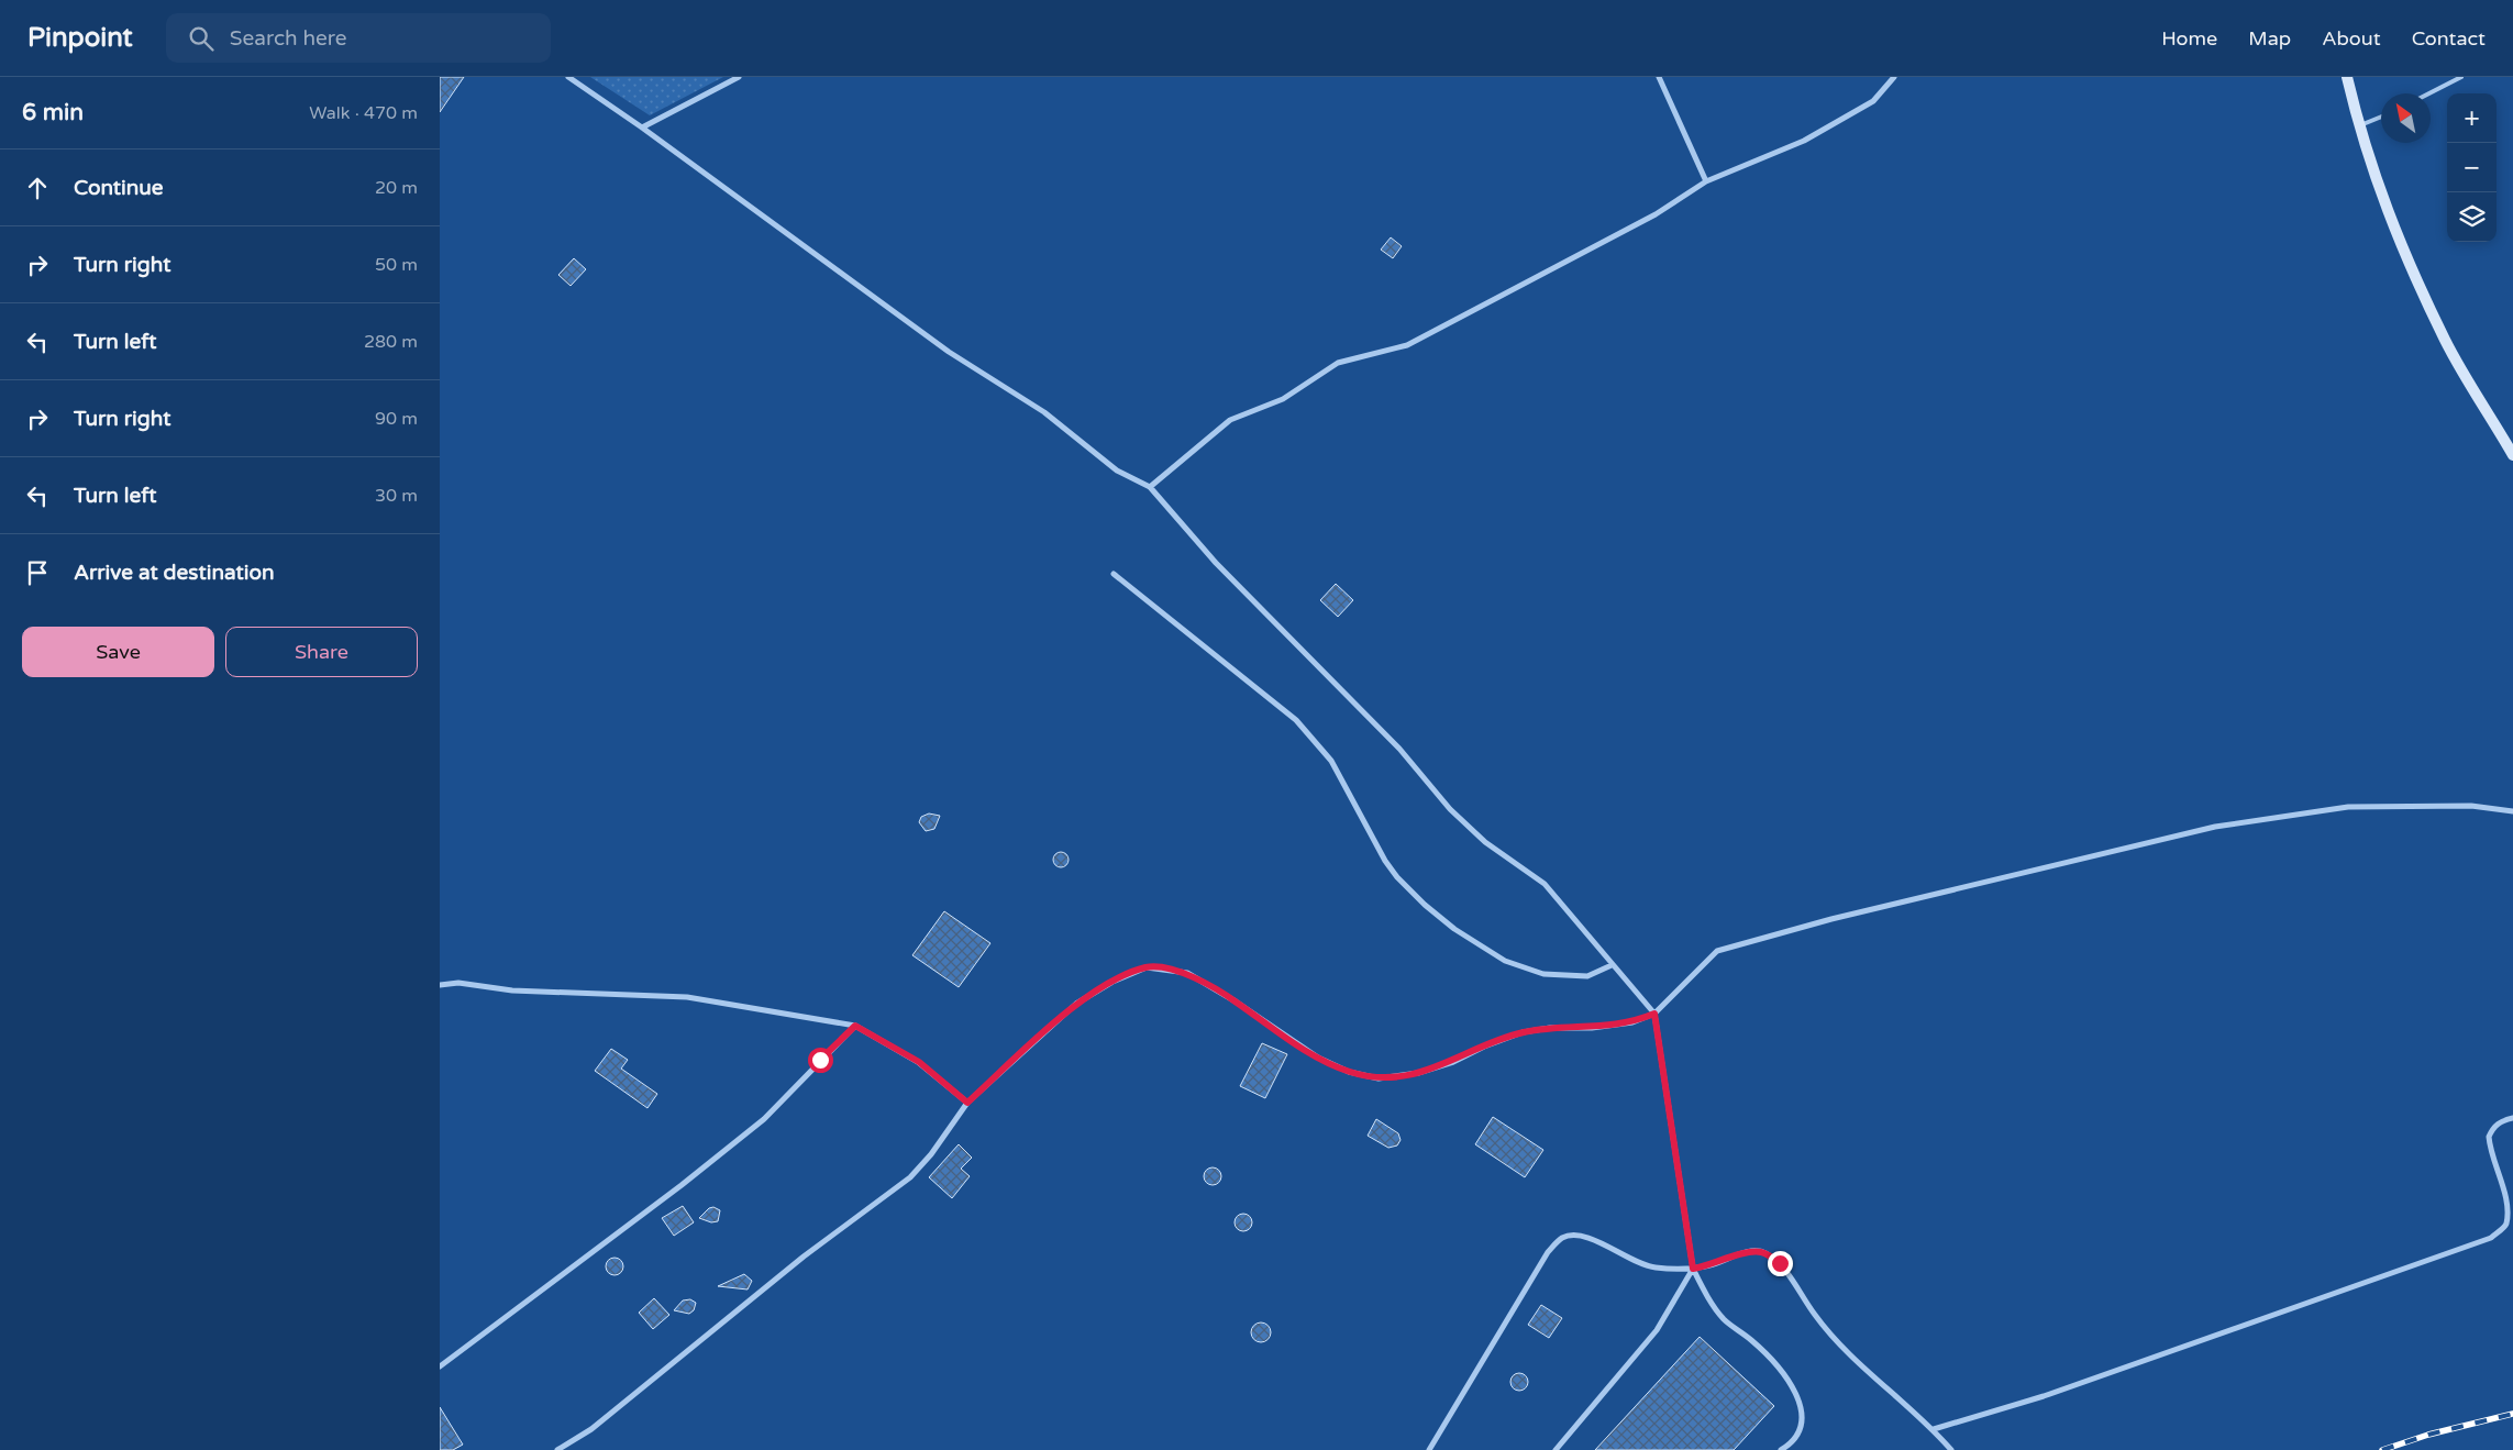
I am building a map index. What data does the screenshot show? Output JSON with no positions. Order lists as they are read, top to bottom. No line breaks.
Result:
{"north":"top left","page":{"header":"Pinpoint","search":"Search here","nav":["Home","Map","About","Contact"],"heading":["6 min","Walk · 470 m"],"map_buttons":["+","−"],"list":[["Continue","20 m"],["Turn right","50 m"],["Turn left","280 m"],["Turn right","90 m"],["Turn left","30 m"],"Arrive at destination"],"buttons":["Save","Share"]}}
